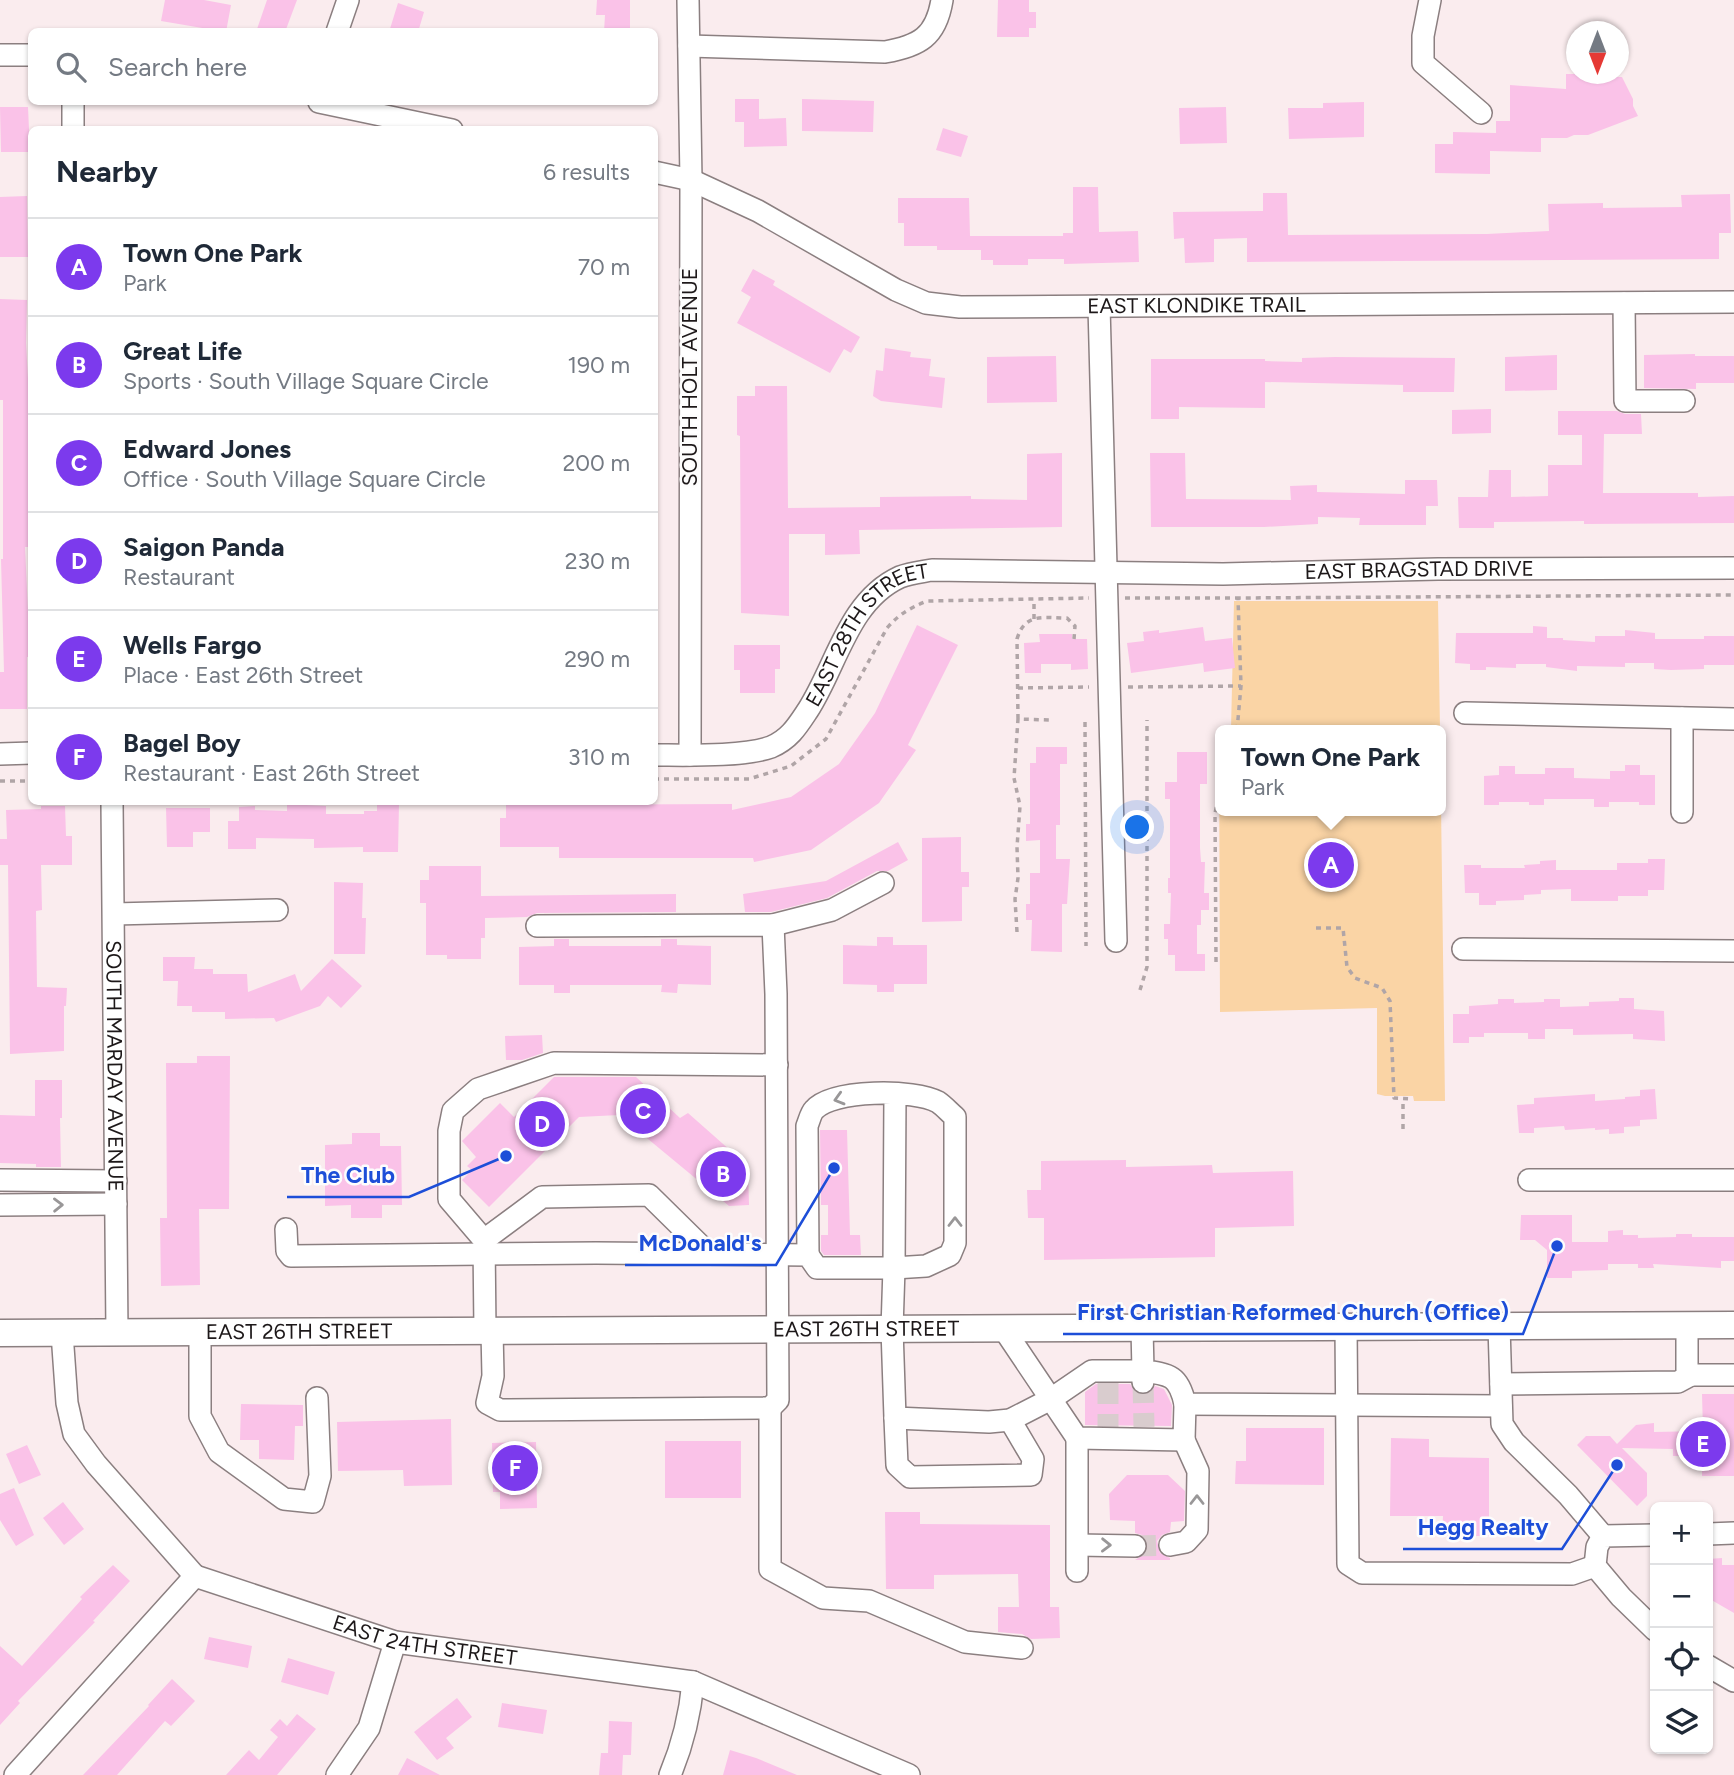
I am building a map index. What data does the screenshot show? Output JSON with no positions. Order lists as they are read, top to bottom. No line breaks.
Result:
{"streets":{"main road":["EAST 26TH STREET"],"street":["EAST KLONDIKE TRAIL","SOUTH HOLT AVENUE","EAST BRAGSTAD DRIVE","EAST 28TH STREET","SOUTH MARDAY AVENUE","EAST 24TH STREET"]},"crossings":[["EAST KLONDIKE TRAIL","SOUTH HOLT AVENUE"],["SOUTH HOLT AVENUE","EAST 28TH STREET"],["EAST BRAGSTAD DRIVE","EAST 28TH STREET"],["SOUTH MARDAY AVENUE","EAST 26TH STREET"]],"places":["The Club","McDonald's","First Christian Reformed Church (Office)","Hegg Realty"],"north":"bottom","page":{"search":"Search here","heading":["Nearby","6 results"],"list":[{"mark":"A","name":"Town One Park","note":"Park","value":"70 m"},{"mark":"B","name":"Great Life","note":"Sports · South Village Square Circle","value":"190 m"},{"mark":"C","name":"Edward Jones","note":"Office · South Village Square Circle","value":"200 m"},{"mark":"D","name":"Saigon Panda","note":"Restaurant","value":"230 m"},{"mark":"E","name":"Wells Fargo","note":"Place · East 26th Street","value":"290 m"},{"mark":"F","name":"Bagel Boy","note":"Restaurant · East 26th Street","value":"310 m"}],"popup":["Town One Park","Park"],"pins":["A","C","D","B","E","F"],"map_buttons":["+","−"]}}
